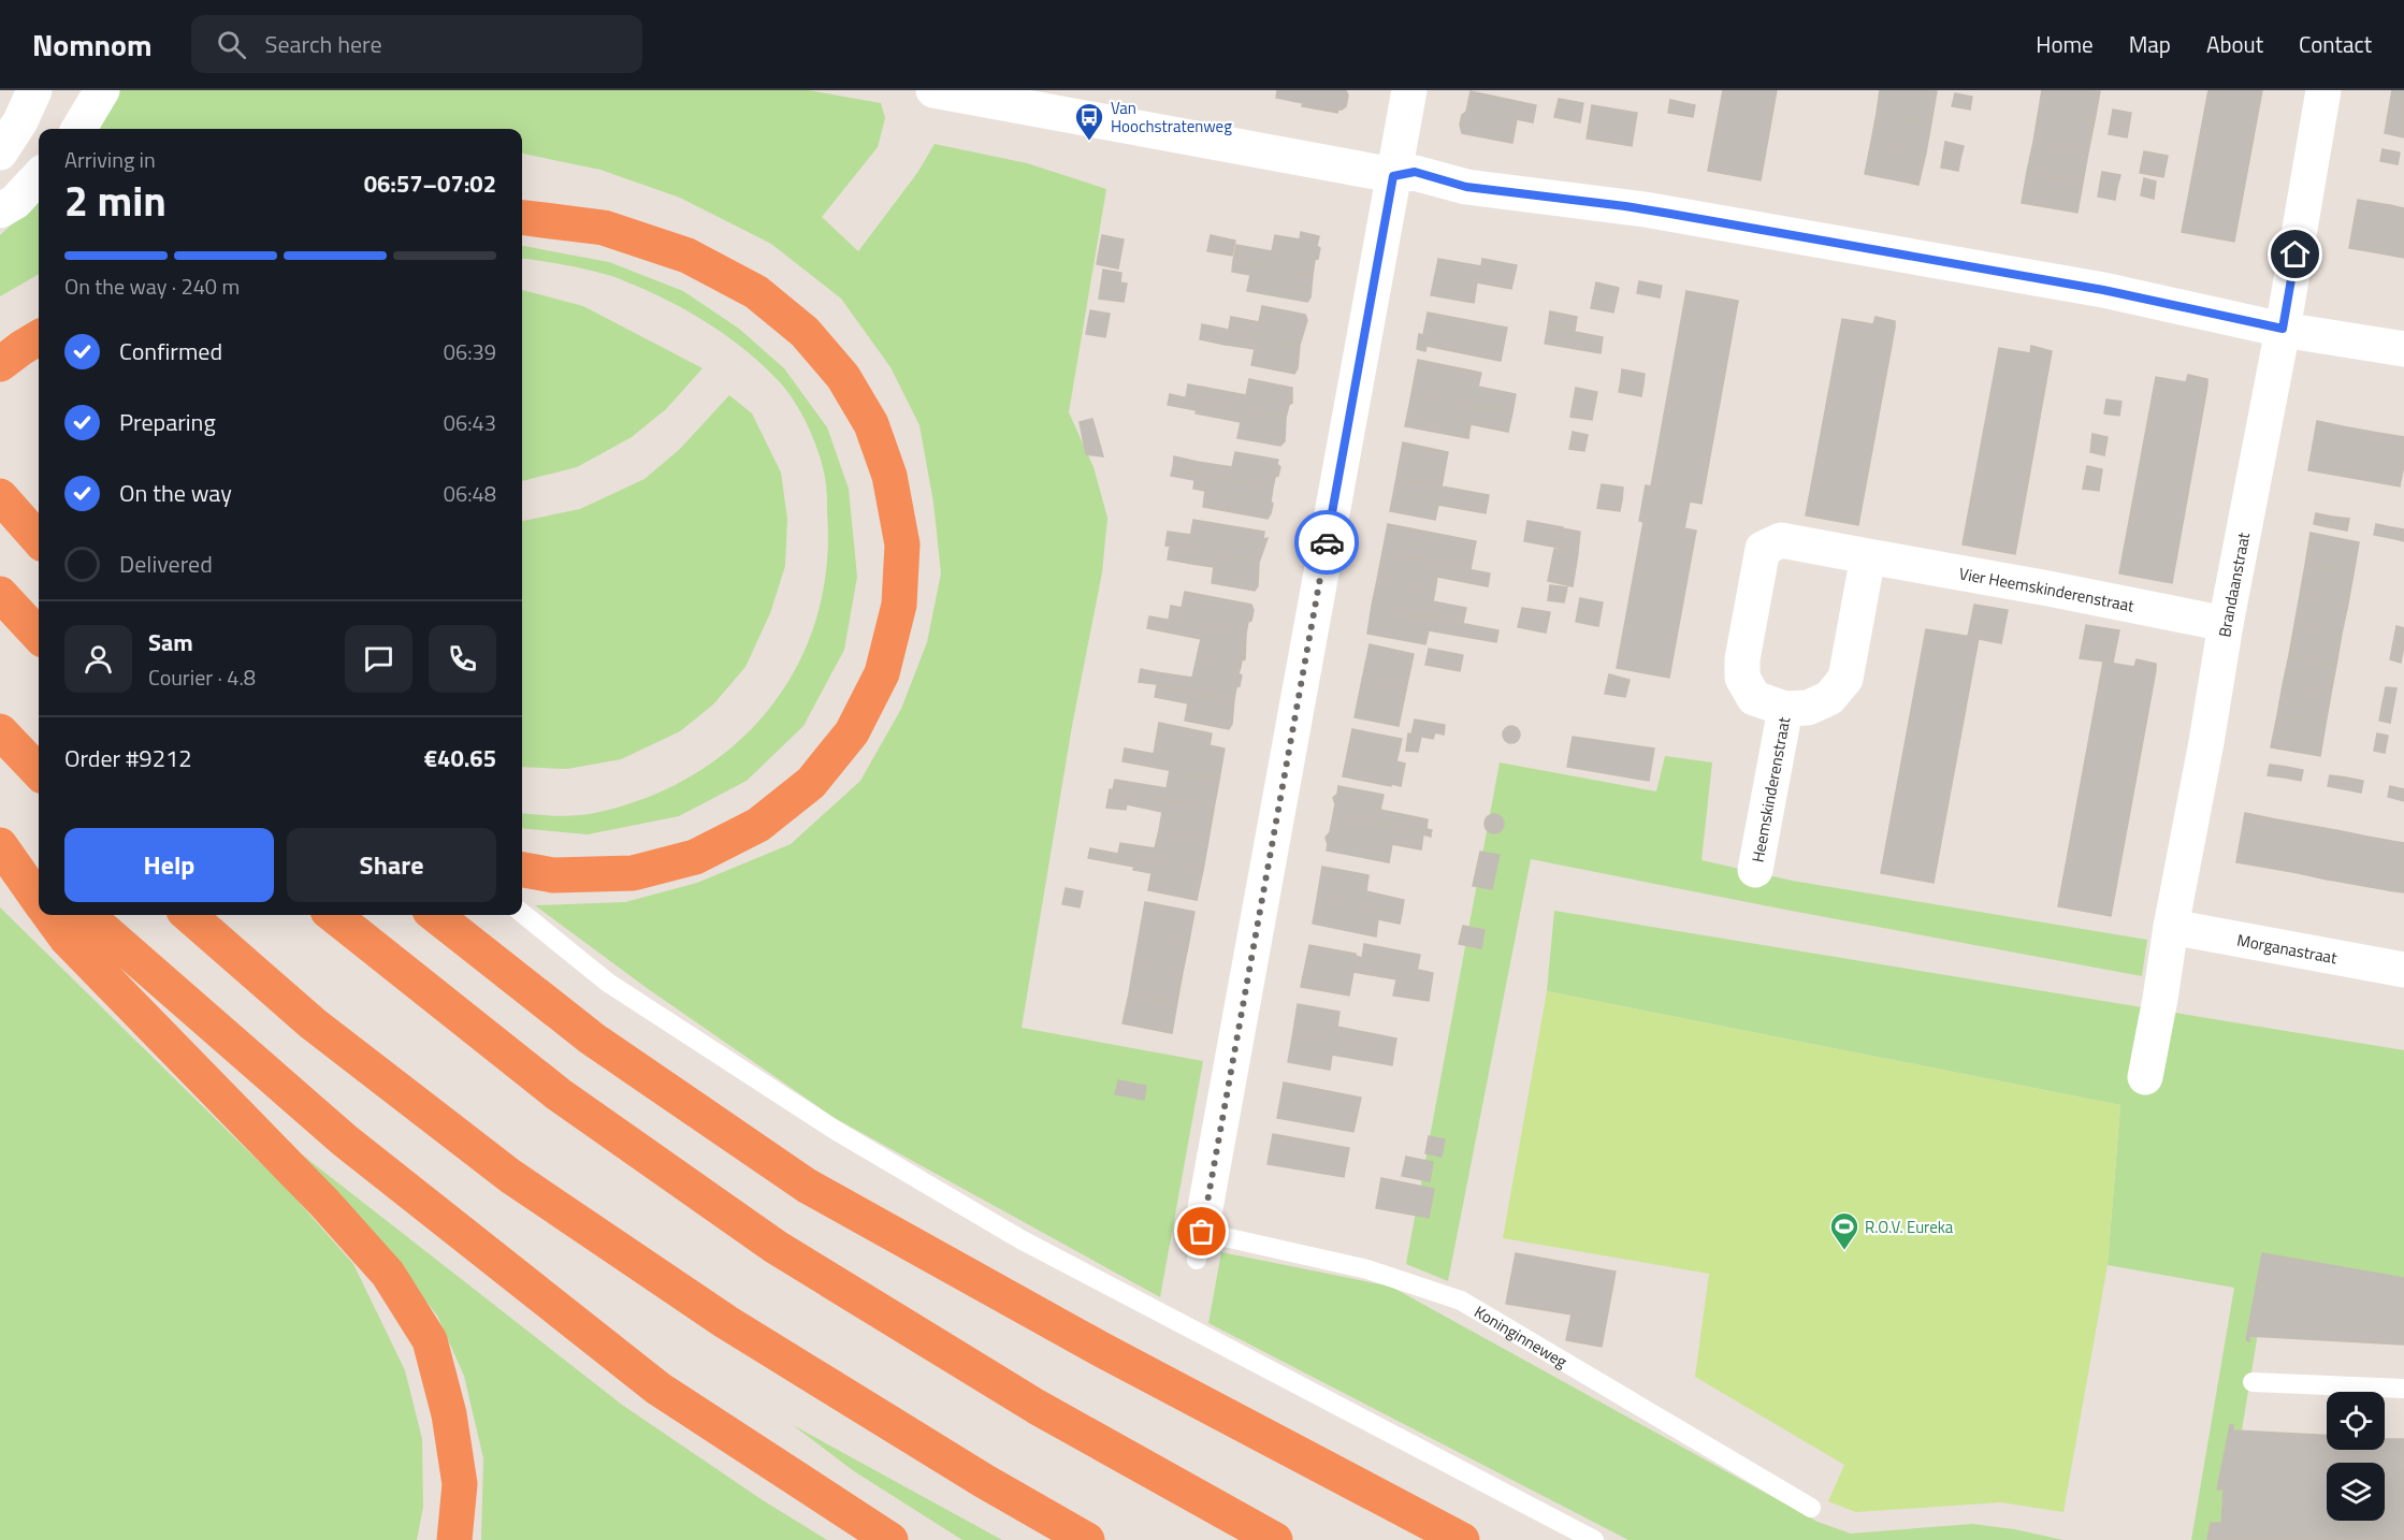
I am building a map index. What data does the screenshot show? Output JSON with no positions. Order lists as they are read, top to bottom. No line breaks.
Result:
{"streets":{"street":["Brandaanstraat","Vier Heemskinderenstraat","Heemskinderenstraat","Morganastraat","Koninginneweg"]},"crossings":[["Brandaanstraat","Vier Heemskinderenstraat"],["Brandaanstraat","Morganastraat"],["Vier Heemskinderenstraat","Heemskinderenstraat"]],"places":{"bus stop":["Van Hoochstratenweg"],"sports":["R.O.V. Eureka"]},"page":{"header":"Nomnom","search":"Search here","nav":["Home","Map","About","Contact"],"heading":["2 min","Arriving in","06:57–07:02"],"panel":["Sam","Courier · 4.8","Order #9212","€40.65"],"bar":"On the way · 240 m","list":[["Confirmed","06:39"],["Preparing","06:43"],["On the way","06:48"],"Delivered"],"buttons":["Help","Share"]}}
